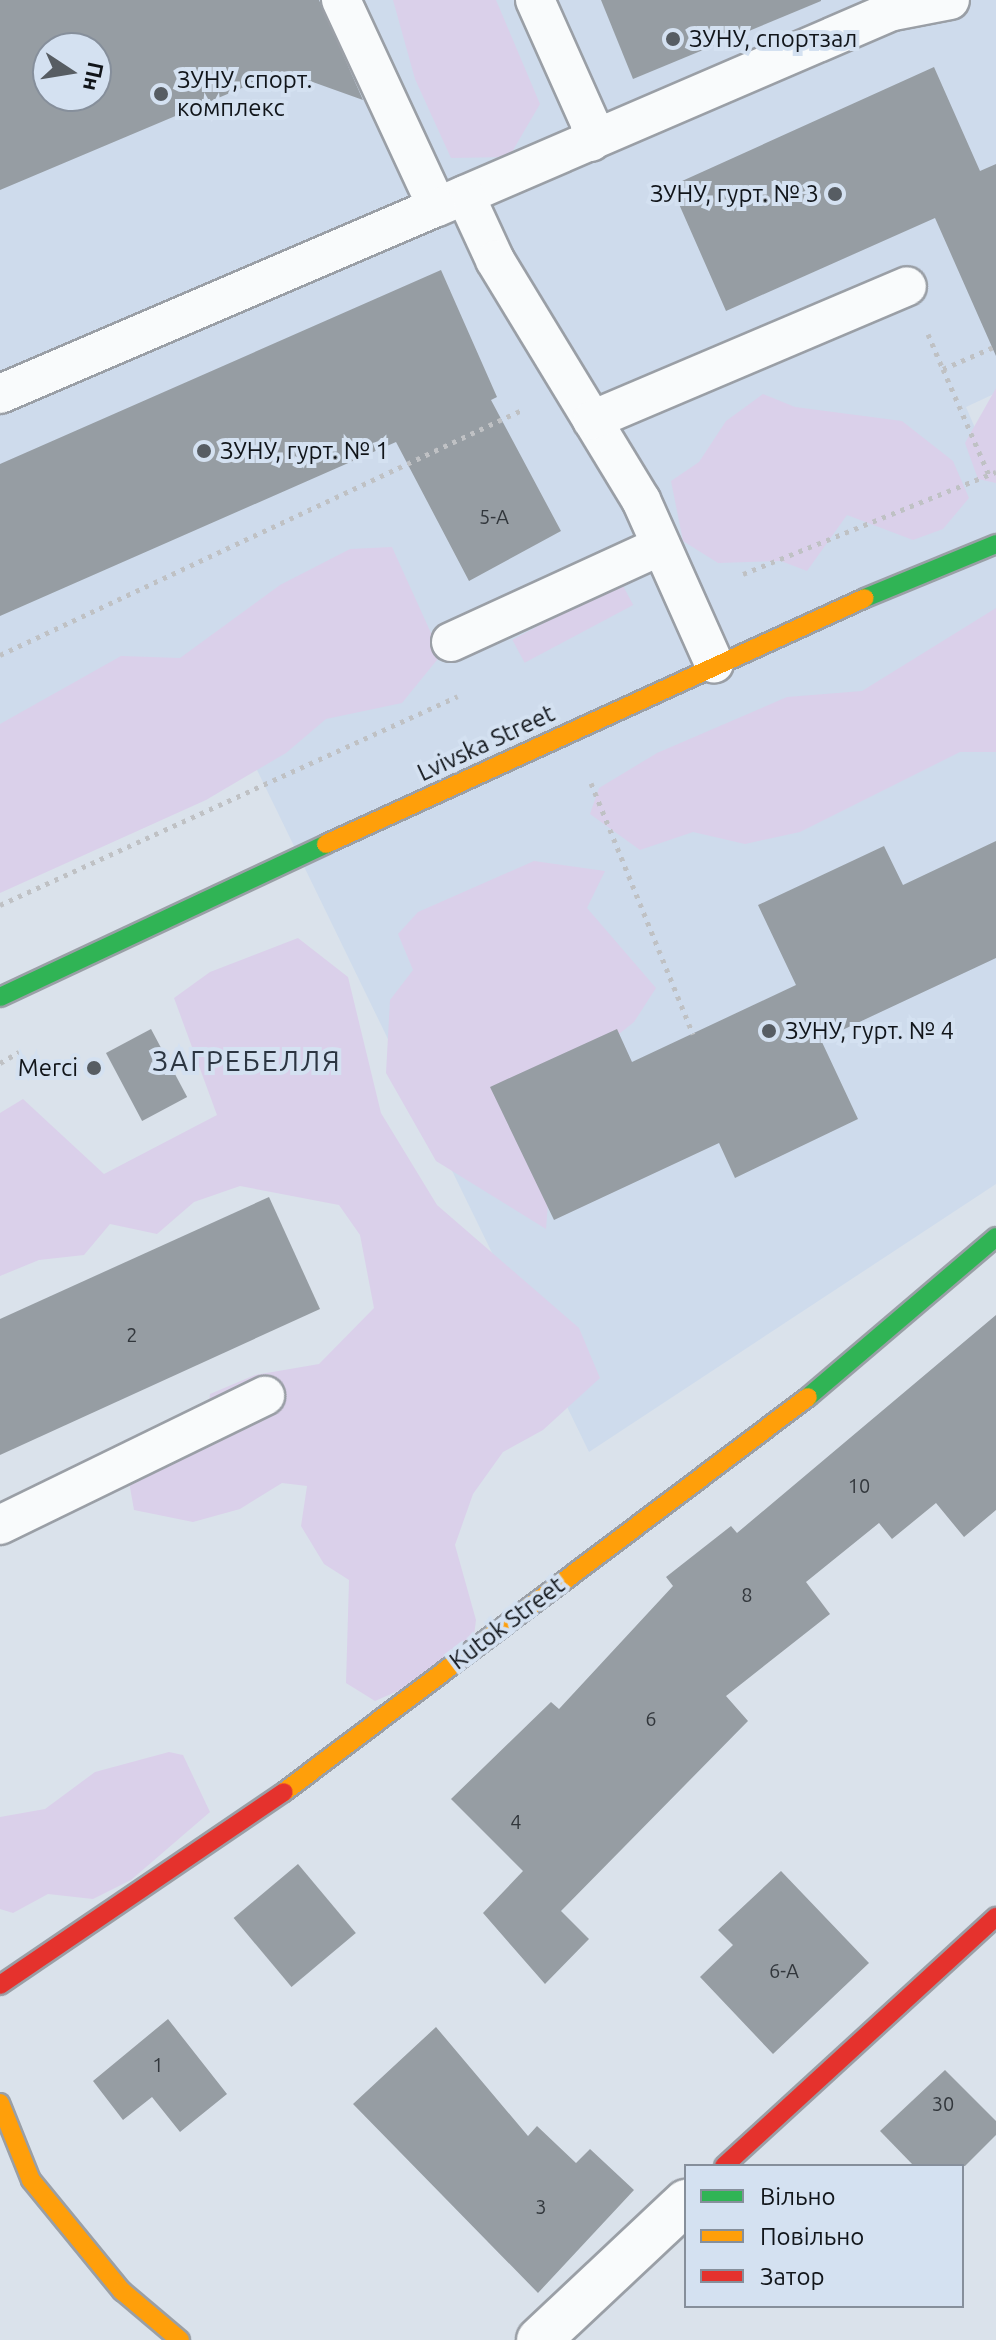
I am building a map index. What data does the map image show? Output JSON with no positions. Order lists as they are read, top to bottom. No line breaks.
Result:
{"streets":{"street":["Lvivska Street","Kutok Street"]},"districts":["ЗАГРЕБЕЛЛЯ"],"places":["ЗУНУ, спортзал","ЗУНУ, спорт. комплекс","ЗУНУ, гурт. № 3","ЗУНУ, гурт. № 1","ЗУНУ, гурт. № 4","Merci"],"house_numbers":["5-А","2","10","8","6","4","6-А","1","30","3"],"legend":["Вільно","Повільно","Затор"],"north":"right"}
